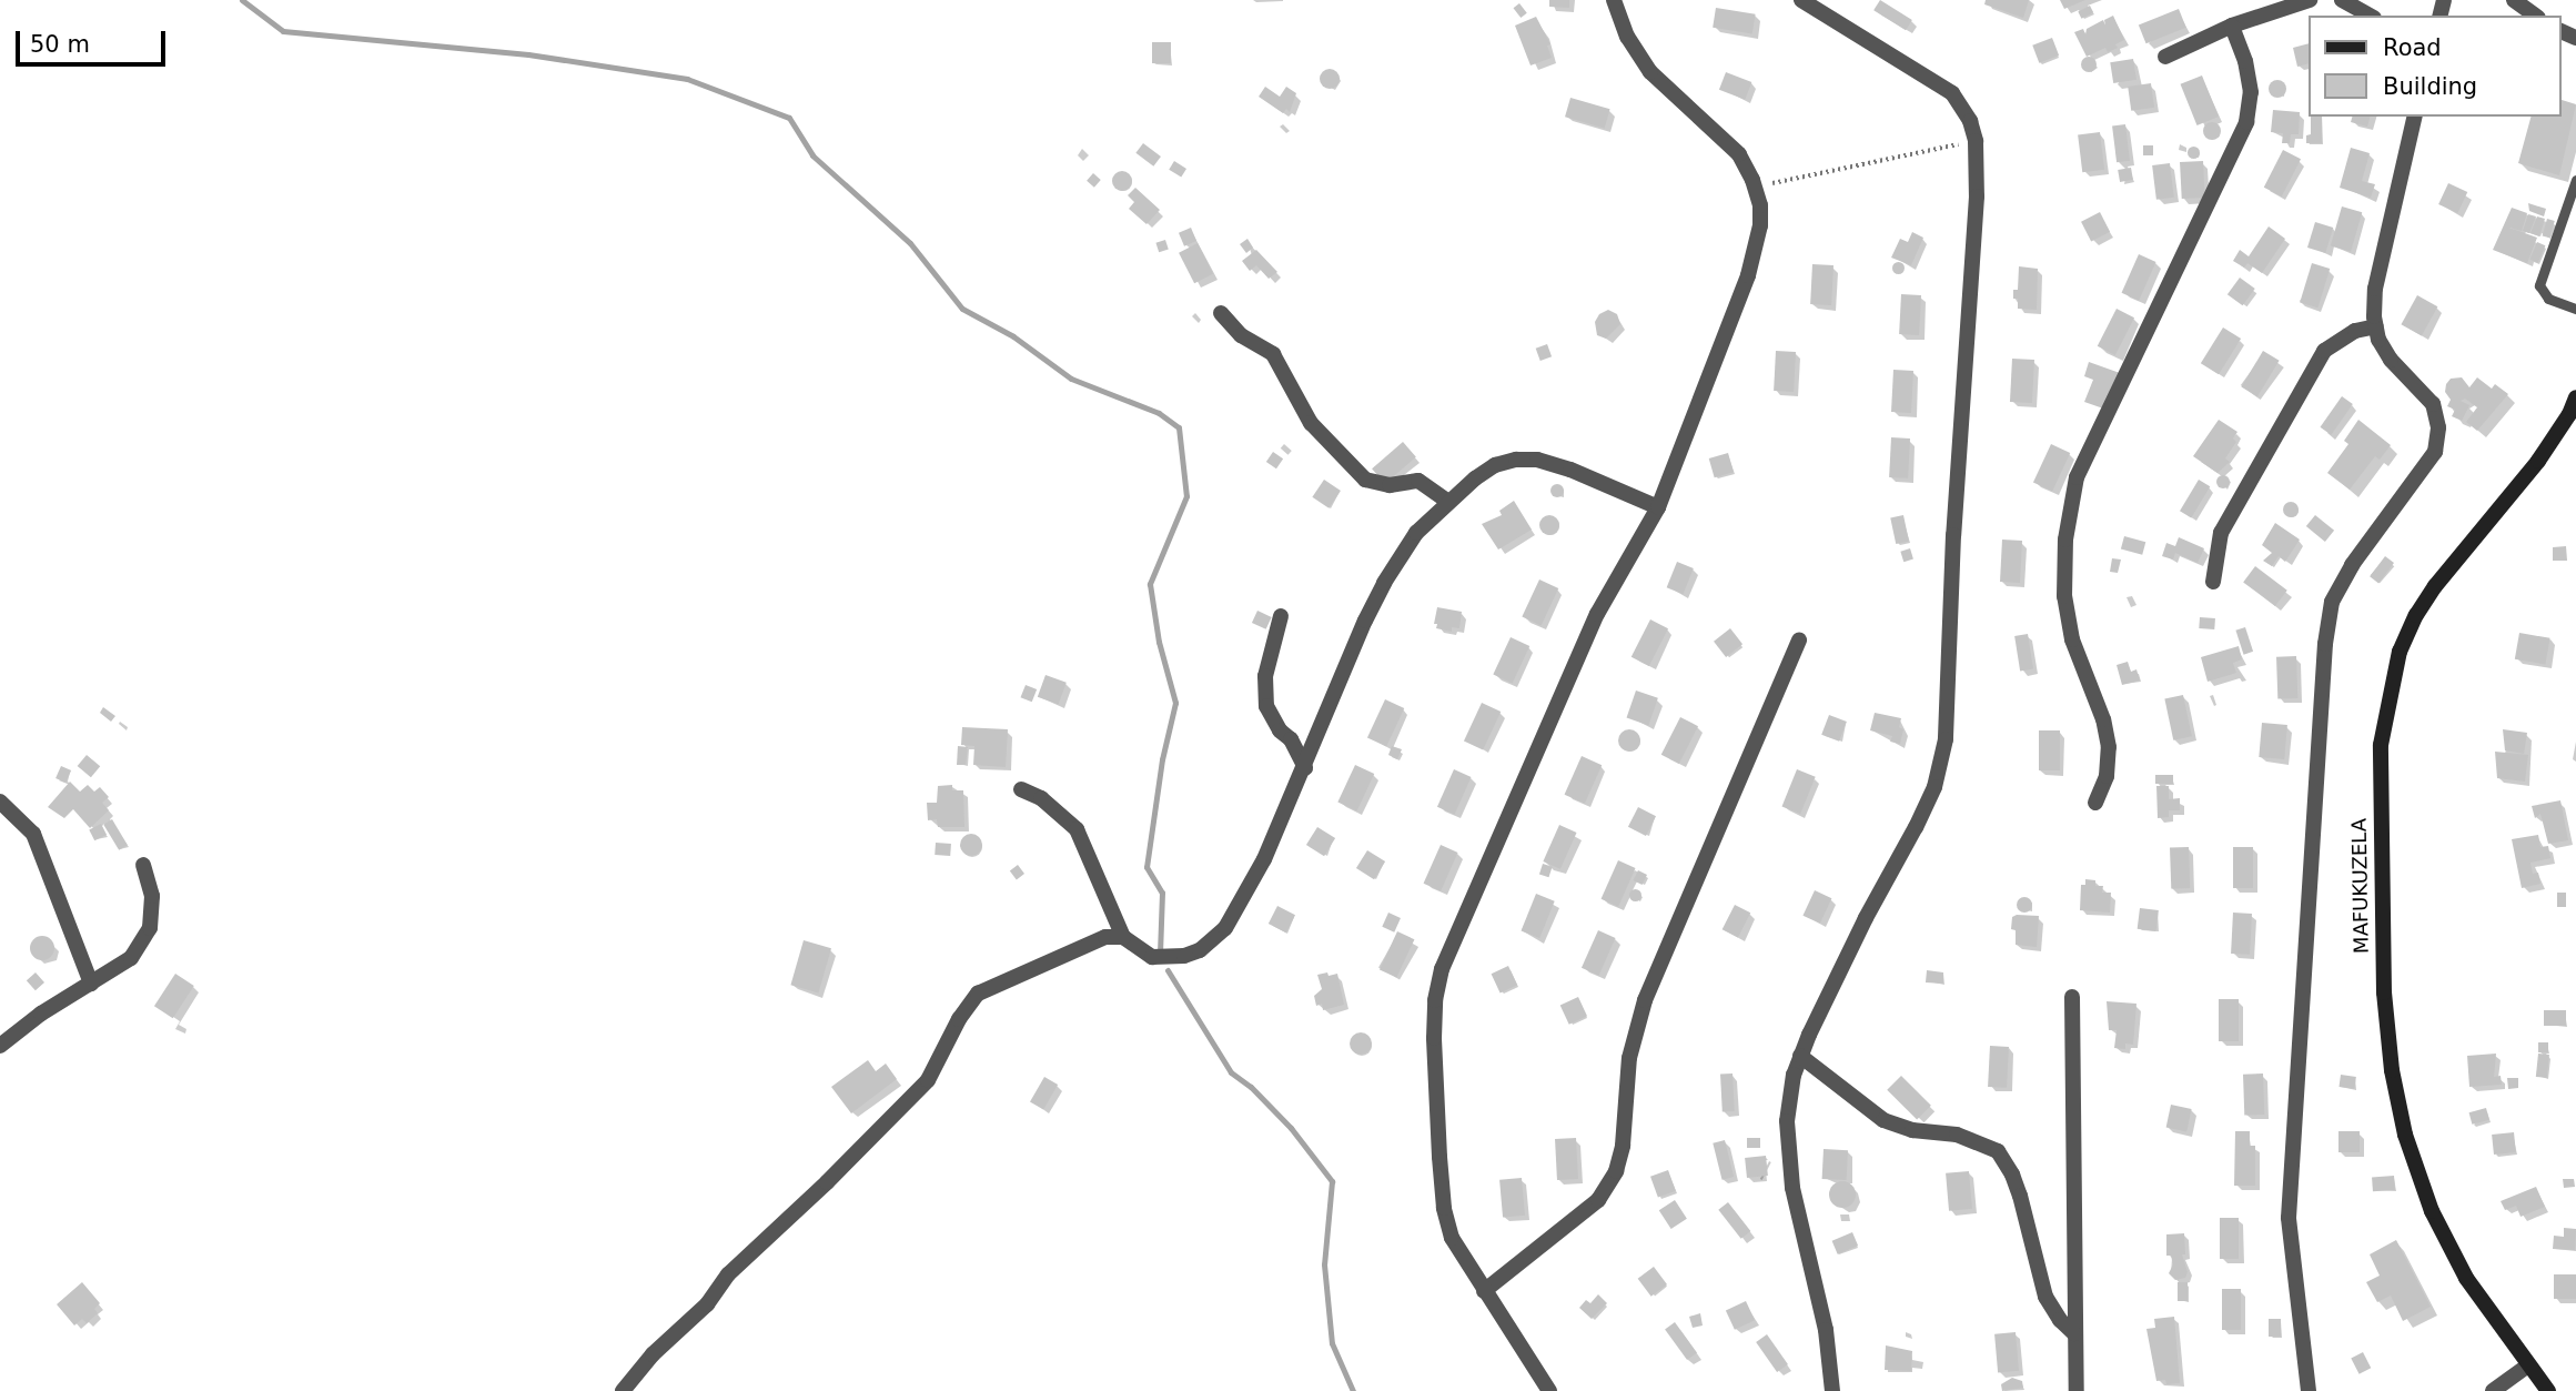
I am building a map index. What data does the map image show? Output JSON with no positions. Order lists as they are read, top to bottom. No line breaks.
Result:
{"streets":{"main road":["MAFUKUZELA"]},"legend":["Road","Building"],"scale_bar":"50 m"}
